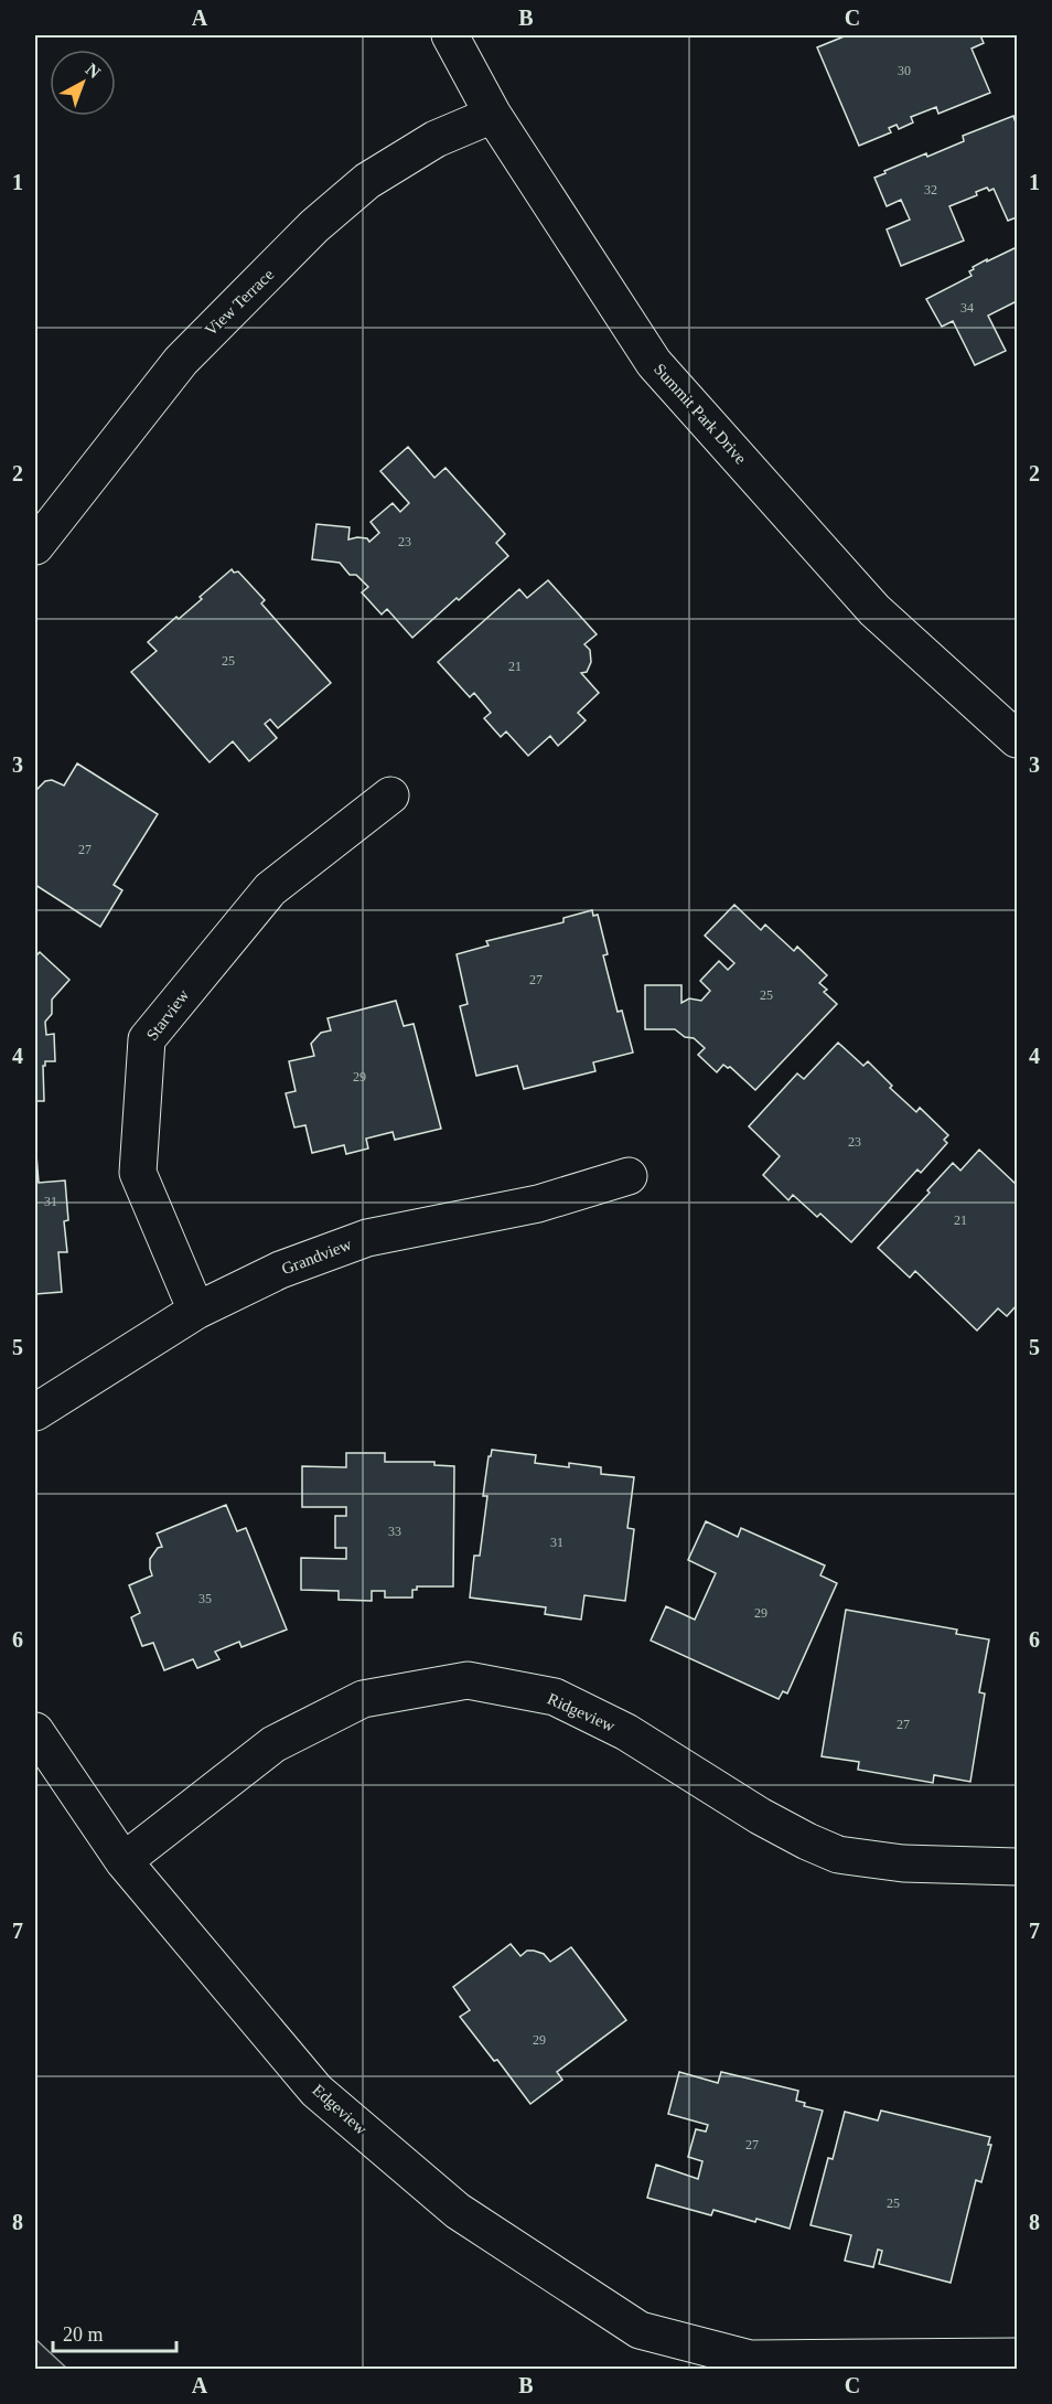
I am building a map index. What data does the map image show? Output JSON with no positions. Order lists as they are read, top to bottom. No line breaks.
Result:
{"streets":{"street":["View Terrace","Summit Park Drive","Starview","Grandview","Ridgeview","Edgeview"]},"crossings":[["View Terrace","Summit Park Drive"],["Starview","Grandview"],["Ridgeview","Edgeview"]],"house_numbers":["30","32","34","23","25","21","27","27","25","29","23","31","21","33","31","35","29","27","29","27","25"],"scale_bar":"20 m","north":"top right","grid":{"columns":["A","B","C"],"rows":["1","2","3","4","5","6","7","8"]}}
